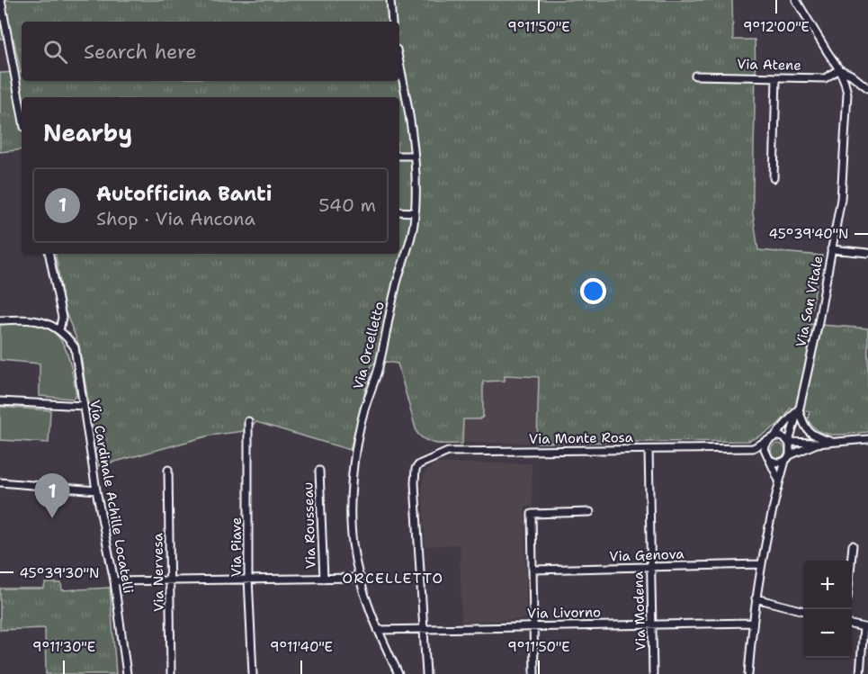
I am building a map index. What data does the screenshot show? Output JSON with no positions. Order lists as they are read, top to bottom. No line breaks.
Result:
{"streets":{"street":["Via Atene","Via San Vitale","Via Orcelletto","Via Monte Rosa","Via Cardinale Achille Locatelli","Via Rousseau","Via Piave","Via Genova","Via Nervesa","Via Modena","Via Livorno"]},"crossings":[["Via Atene","Via San Vitale"],["Via San Vitale","Via Monte Rosa"],["Via Orcelletto","Via Livorno"],["Via Monte Rosa","Via Modena"],["Via Monte Rosa","Via Livorno"],["Via Genova","Via Modena"],["Via Modena","Via Livorno"]],"districts":["ORCELLETTO"],"page":{"search":"Search here","heading":"Nearby","list":[{"mark":"1","name":"Autofficina Banti","note":"Shop · Via Ancona","value":"540 m"}],"pins":"1","map_buttons":["+","−"]},"coordinates":["9°11'50\"E","9°12'00\"E","45°39'40\"N","45°39'30\"N","9°11'30\"E","9°11'40\"E"]}
